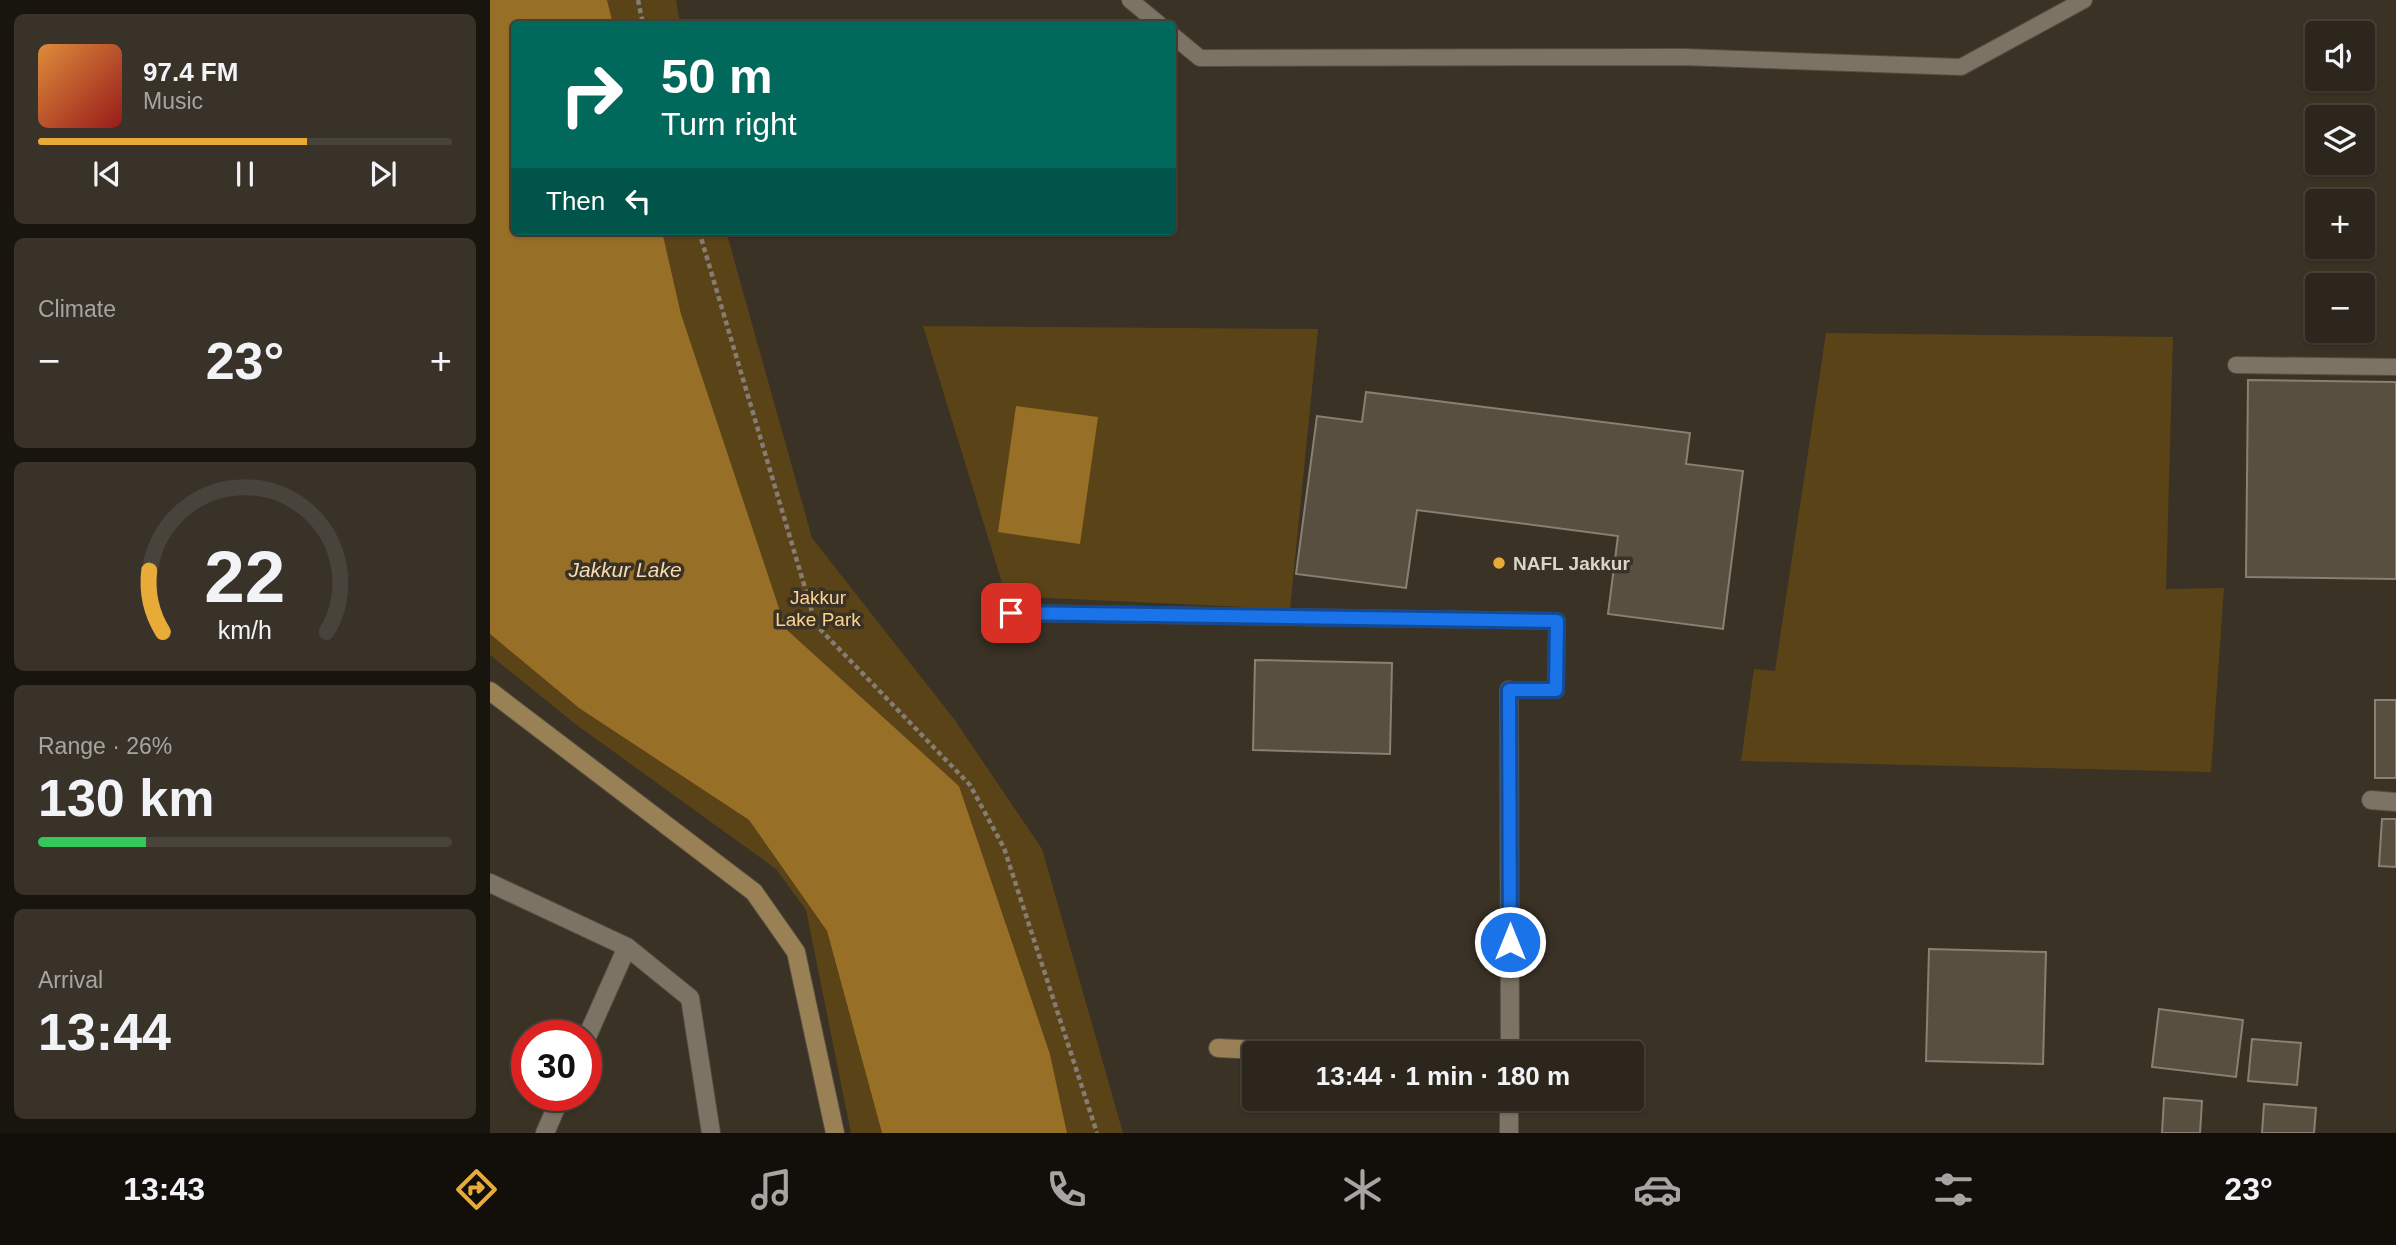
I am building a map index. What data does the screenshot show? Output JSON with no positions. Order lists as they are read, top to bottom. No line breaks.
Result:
{"water":["Jakkur Lake"],"parks":["Jakkur Lake Park"],"places":["NAFL Jakkur"],"page":{"map_buttons":["+","−"],"turn":["50 m","Turn right"],"song":["97.4 FM","Music"],"then":"Then","tile":["Climate",["Range · 26%","130 km"],["Arrival","13:44"]],"heat":["−","23°","+"],"limit":"30","trip":"13:44 · 1 min · 180 m","tabs":["13:43","23°"],"gauge":["22","km/h"]}}
